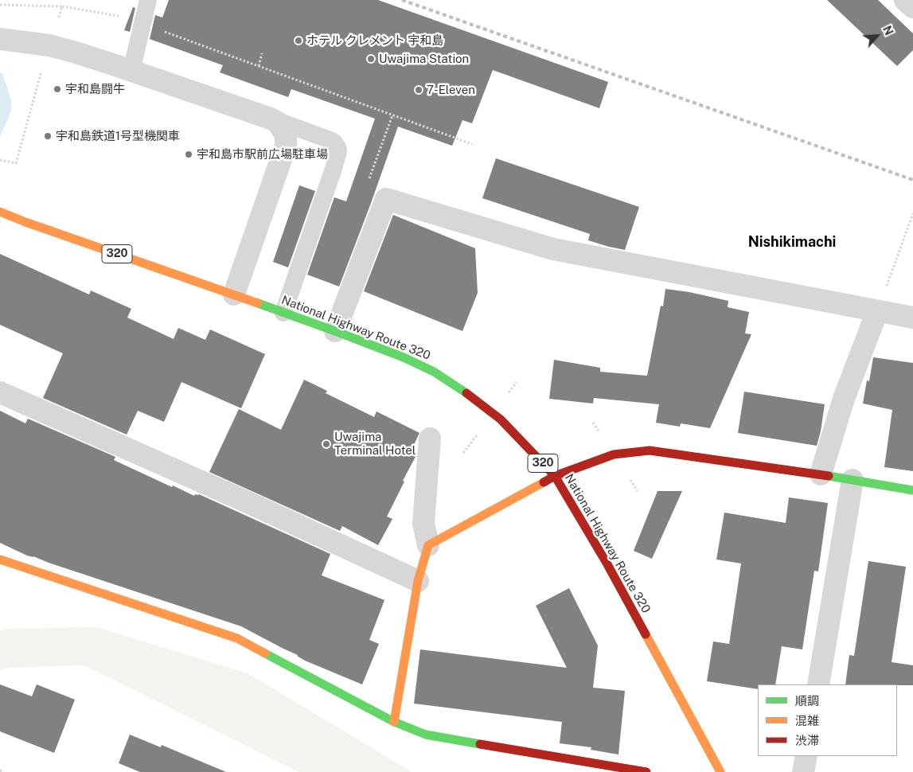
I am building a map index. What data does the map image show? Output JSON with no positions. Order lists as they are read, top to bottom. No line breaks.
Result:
{"streets":{"main road":["320","National Highway Route 320"]},"districts":["Nishikimachi"],"places":["ホテル クレメント 宇和島","Uwajima Station","宇和島闘牛","7-Eleven","宇和島鉄道1号型機関車","宇和島市駅前広場駐車場","Uwajima Terminal Hotel"],"legend":["順調","混雑","渋滞"],"north":"top right"}
